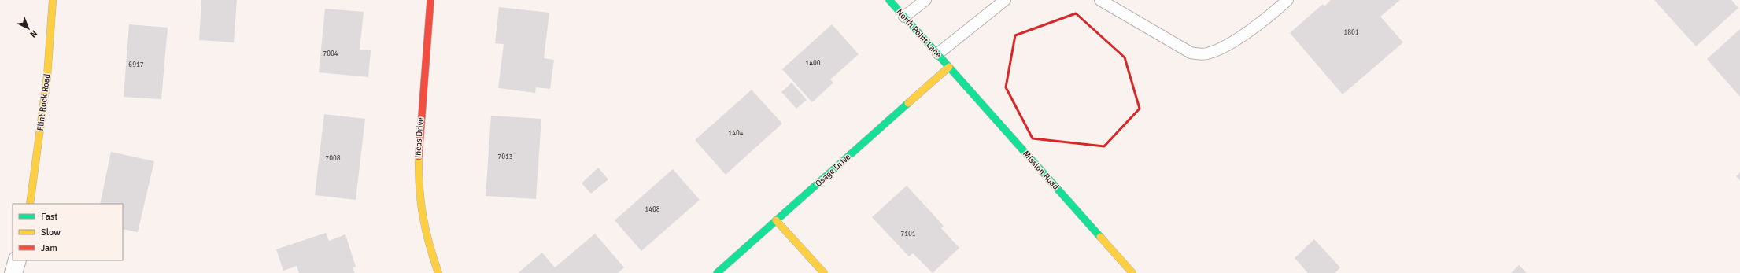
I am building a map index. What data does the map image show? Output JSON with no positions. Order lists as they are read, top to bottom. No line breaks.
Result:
{"streets":{"street":["North Point Lane","Flint Rock Road","Incas Drive","Osage Drive","Mission Road"]},"crossings":[["North Point Lane","Osage Drive"],["North Point Lane","Mission Road"],["Osage Drive","Mission Road"]],"house_numbers":["1801","7004","1400","6917","1404","7013","7008","1408","7101"],"legend":["Fast","Slow","Jam"],"north":"bottom right"}
